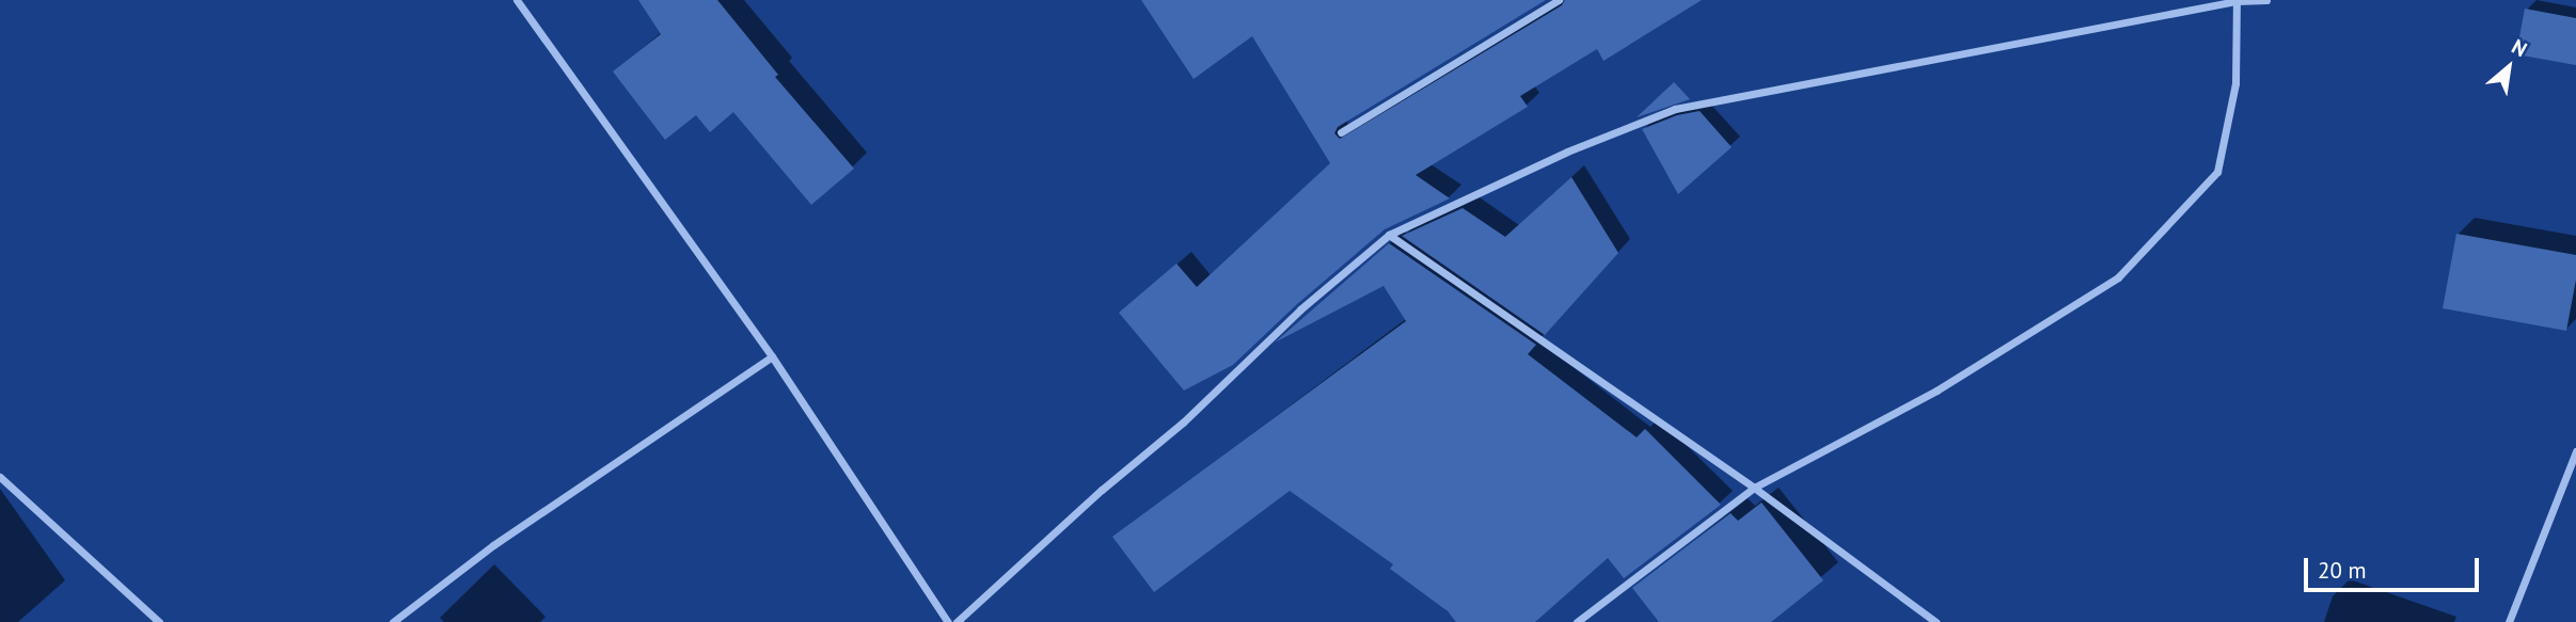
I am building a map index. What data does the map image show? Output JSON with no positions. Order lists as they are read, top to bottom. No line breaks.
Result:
{"scale_bar":"20 m","north":"top right"}
